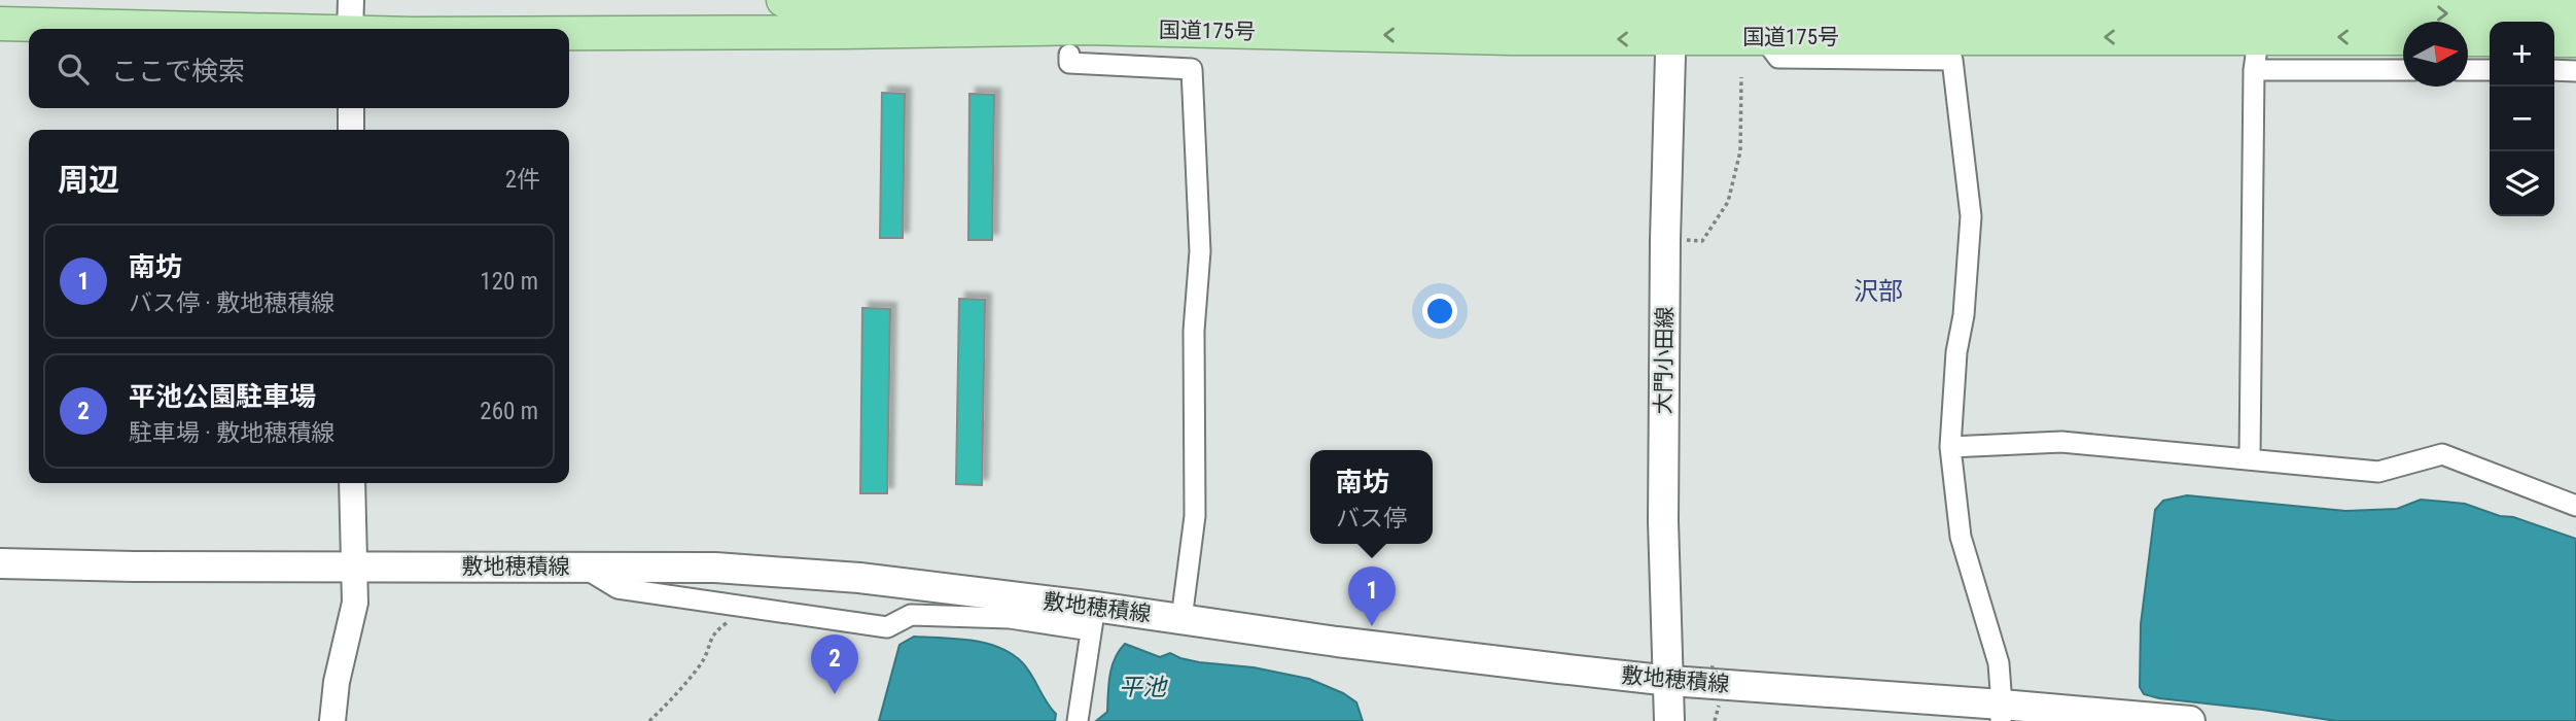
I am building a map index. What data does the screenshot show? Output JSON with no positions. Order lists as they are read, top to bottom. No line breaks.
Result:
{"streets":{"highway":["国道175号"],"main road":["大門小田線","敷地穂積線"]},"crossings":[["国道175号","大門小田線"],["大門小田線","敷地穂積線"]],"districts":["沢部"],"water":["平池"],"north":"right","page":{"map_buttons":["+","−"],"search":"ここで検索","heading":["周辺","2件"],"list":[{"mark":"1","name":"南坊","note":"バス停 · 敷地穂積線","value":"120 m"},{"mark":"2","name":"平池公園駐車場","note":"駐車場 · 敷地穂積線","value":"260 m"}],"popup":["南坊","バス停"],"pins":["1","2"]}}
